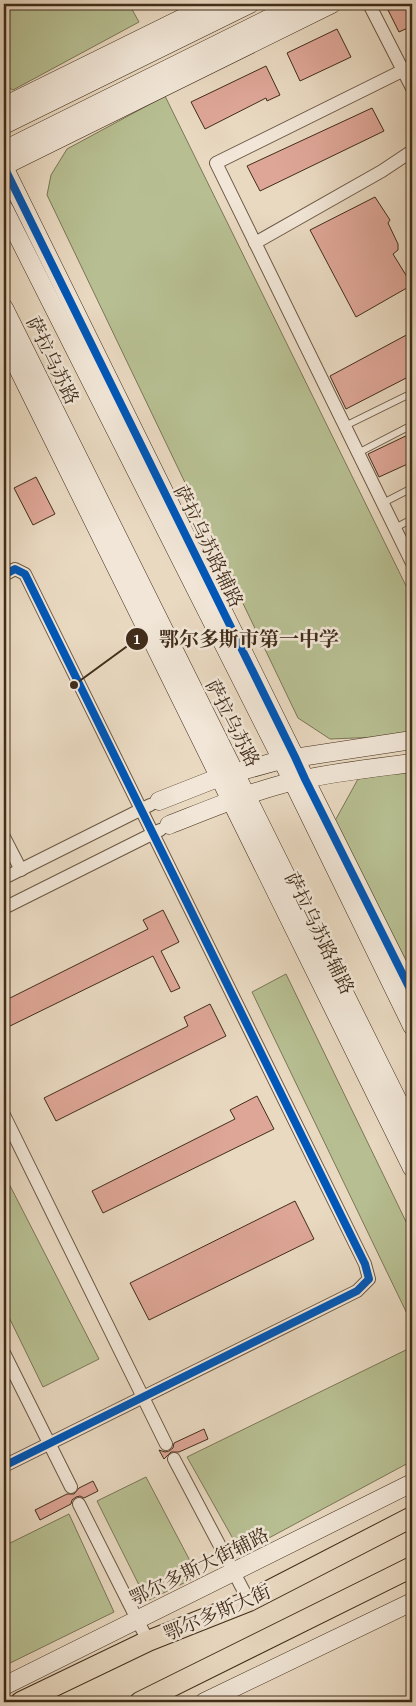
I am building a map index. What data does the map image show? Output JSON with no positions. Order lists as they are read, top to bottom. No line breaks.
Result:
{"streets":{"main road":["鄂尔多斯大街"],"street":["萨拉乌苏路","萨拉乌苏路辅路","鄂尔多斯大街辅路"]},"crossings":[["萨拉乌苏路","萨拉乌苏路辅路"]],"places":["鄂尔多斯市第一中学"]}
